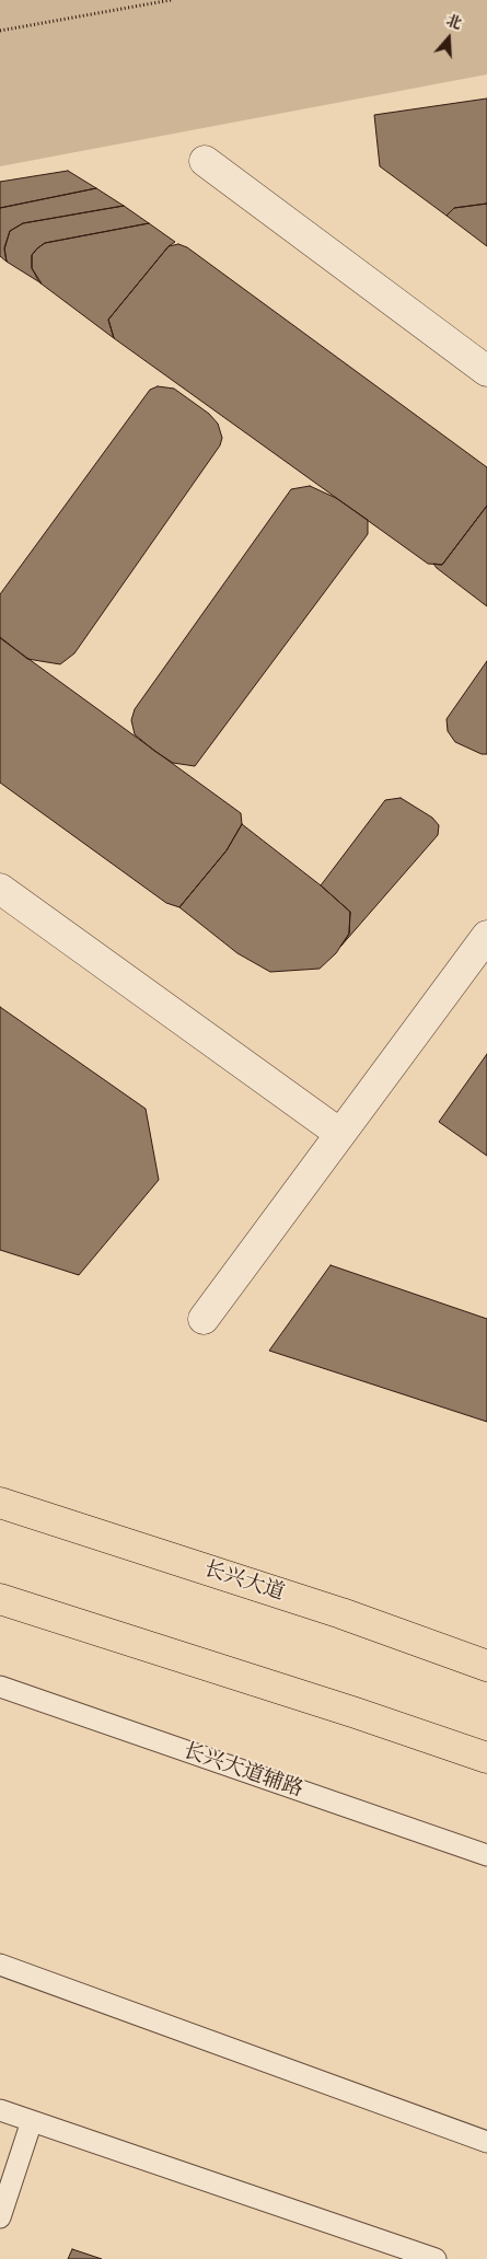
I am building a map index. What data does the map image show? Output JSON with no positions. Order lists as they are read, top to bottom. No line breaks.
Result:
{"streets":{"main road":["长兴大道"],"lane":["长兴大道辅路"]},"north":"top"}
